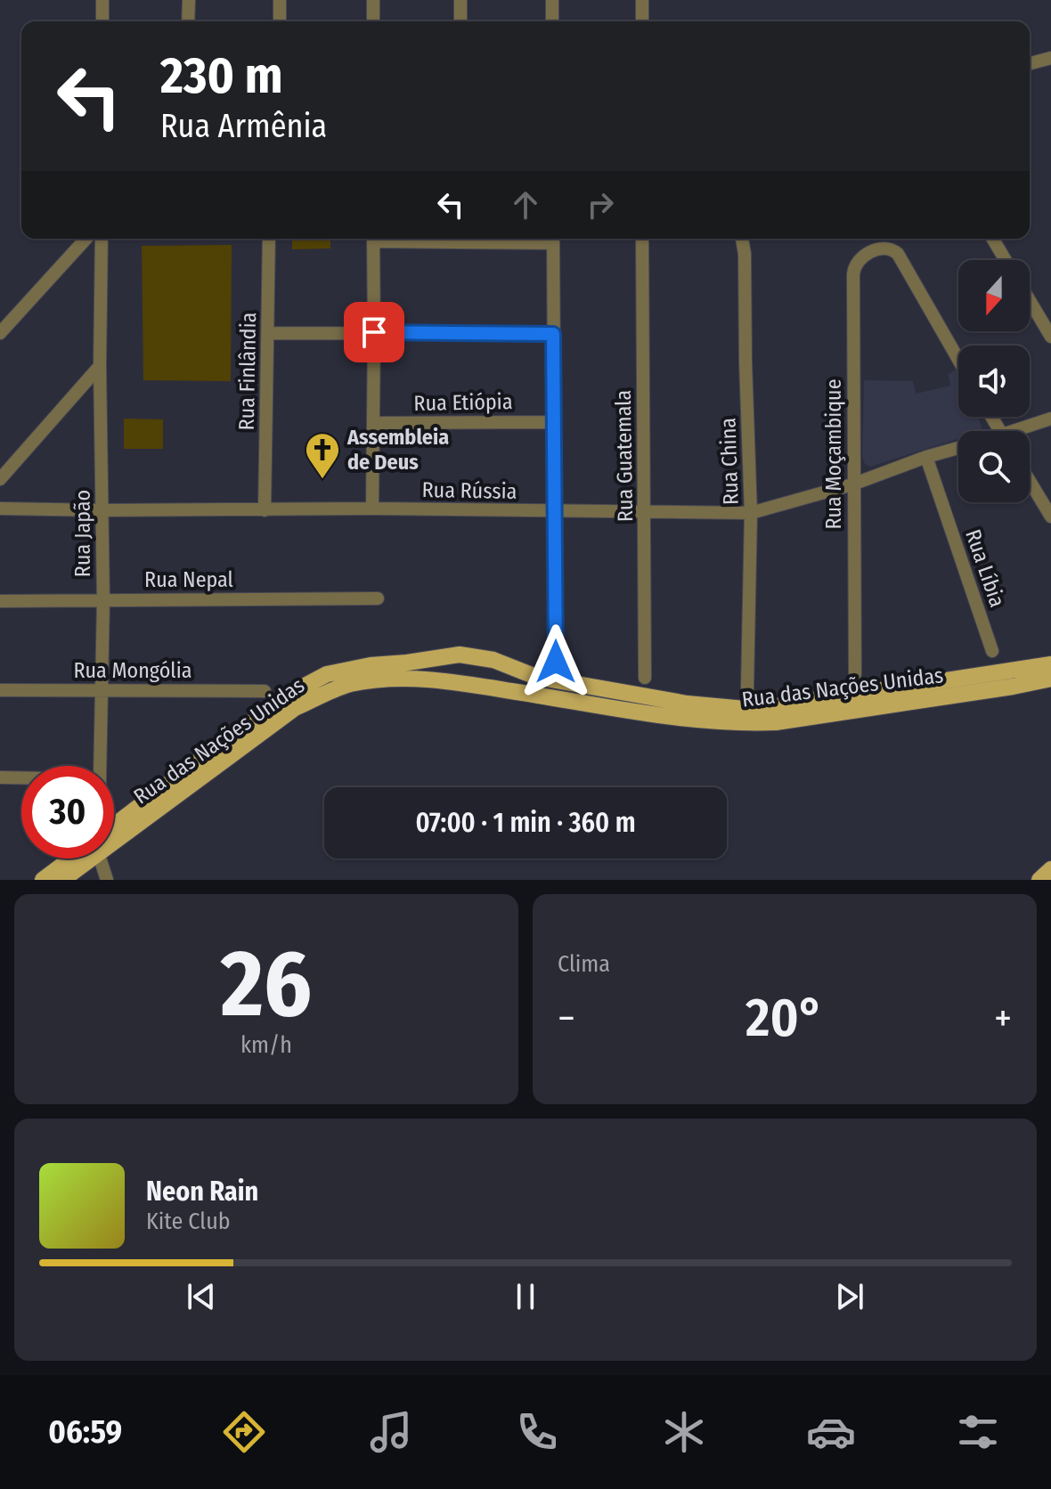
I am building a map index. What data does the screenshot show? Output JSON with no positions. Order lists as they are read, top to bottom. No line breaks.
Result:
{"streets":{"main road":["Rua das Nações Unidas"],"street":["Rua Finlândia","Rua Etiópia","Rua Moçambique","Rua Guatemala","Rua China","Rua Rússia","Rua Japão","Rua Líbia","Rua Nepal","Rua Mongólia"]},"crossings":[["Rua Finlândia","Rua Rússia"],["Rua Moçambique","Rua Rússia"],["Rua Guatemala","Rua Rússia"],["Rua China","Rua Rússia"],["Rua Rússia","Rua Japão"],["Rua Rússia","Rua Líbia"],["Rua Japão","Rua Nepal"],["Rua Japão","Rua Mongólia"]],"places":{"church":["Assembleia de Deus"]},"north":"bottom","page":{"turn":["230 m","Rua Armênia"],"limit":"30","trip":"07:00 · 1 min · 360 m","tile":[["26","km/h"],"Clima"],"heat":["−","20°","+"],"song":["Neon Rain","Kite Club"],"tabs":"06:59"}}
